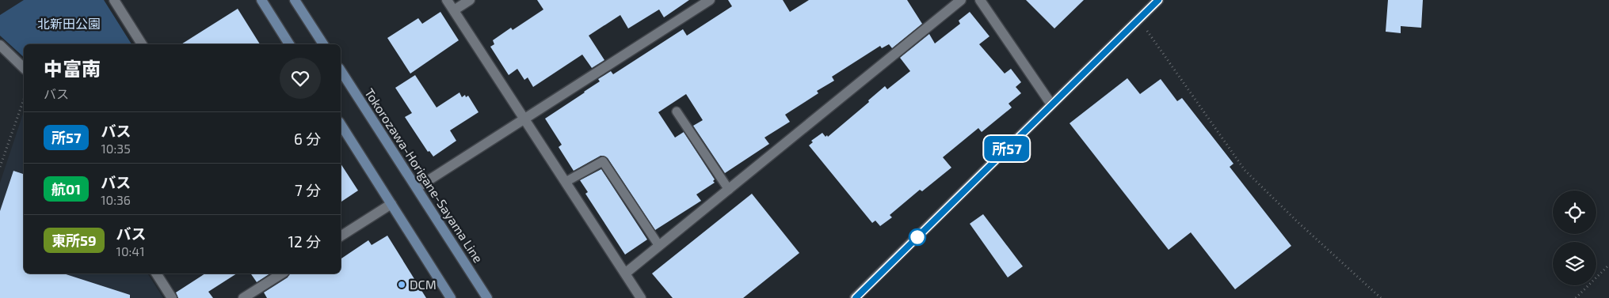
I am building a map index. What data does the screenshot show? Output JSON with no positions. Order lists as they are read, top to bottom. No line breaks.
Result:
{"streets":{"main road":["Tokorozawa-Horigane-Sayama Line"]},"parks":["北新田公園"],"places":["DCM"],"lines":["bus line 所57"],"page":{"on_map":"所57","heading":["中富南","バス"],"list":[{"mark":"所57","name":"バス","note":"10:35","value":"6 分"},{"mark":"航01","name":"バス","note":"10:36","value":"7 分"},{"mark":"東所59","name":"バス","note":"10:41","value":"12 分"}]}}
